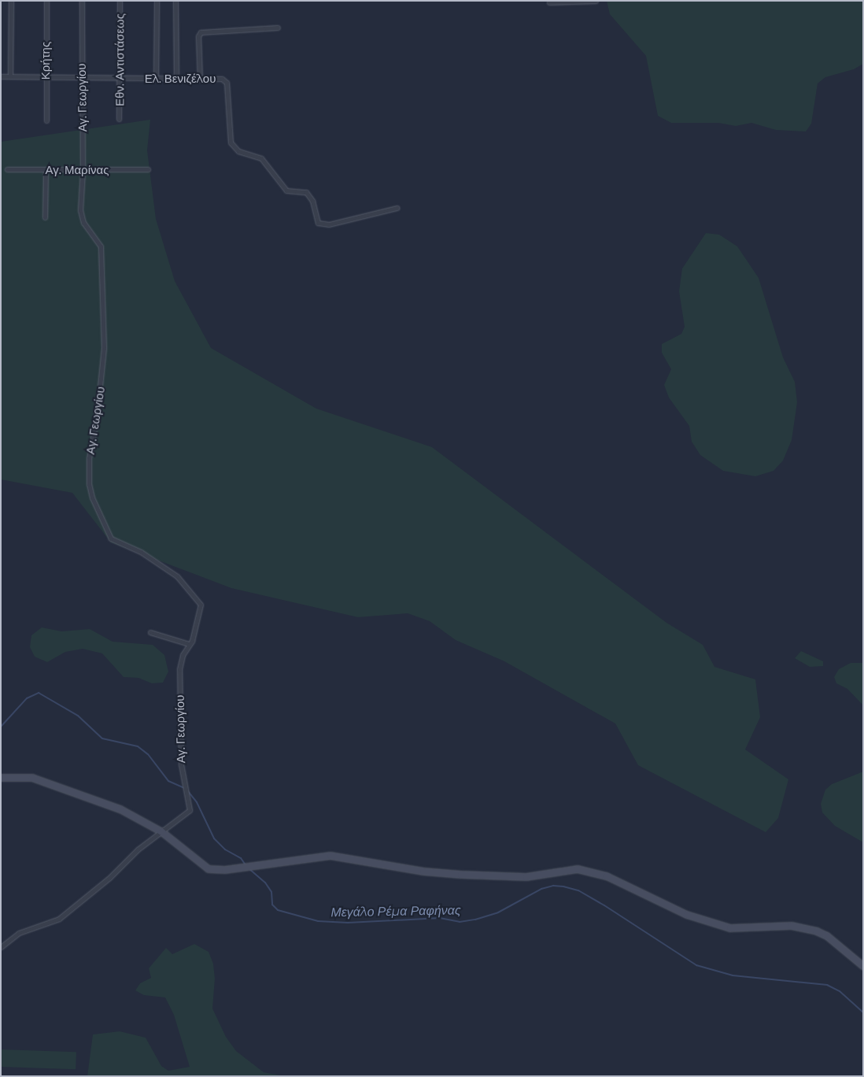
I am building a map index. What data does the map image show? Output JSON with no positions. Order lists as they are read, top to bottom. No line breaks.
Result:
{"streets":{"street":["Εθν. Αντιστάσεως","Κρήτης","Ελ. Βενιζέλου","Αγ. Γεωργίου","Αγ. Μαρίνας"]},"crossings":[["Εθν. Αντιστάσεως","Ελ. Βενιζέλου"],["Κρήτης","Ελ. Βενιζέλου"],["Ελ. Βενιζέλου","Αγ. Γεωργίου"],["Αγ. Γεωργίου","Αγ. Μαρίνας"]],"water":["Μεγάλο Ρέμα Ραφήνας"]}
